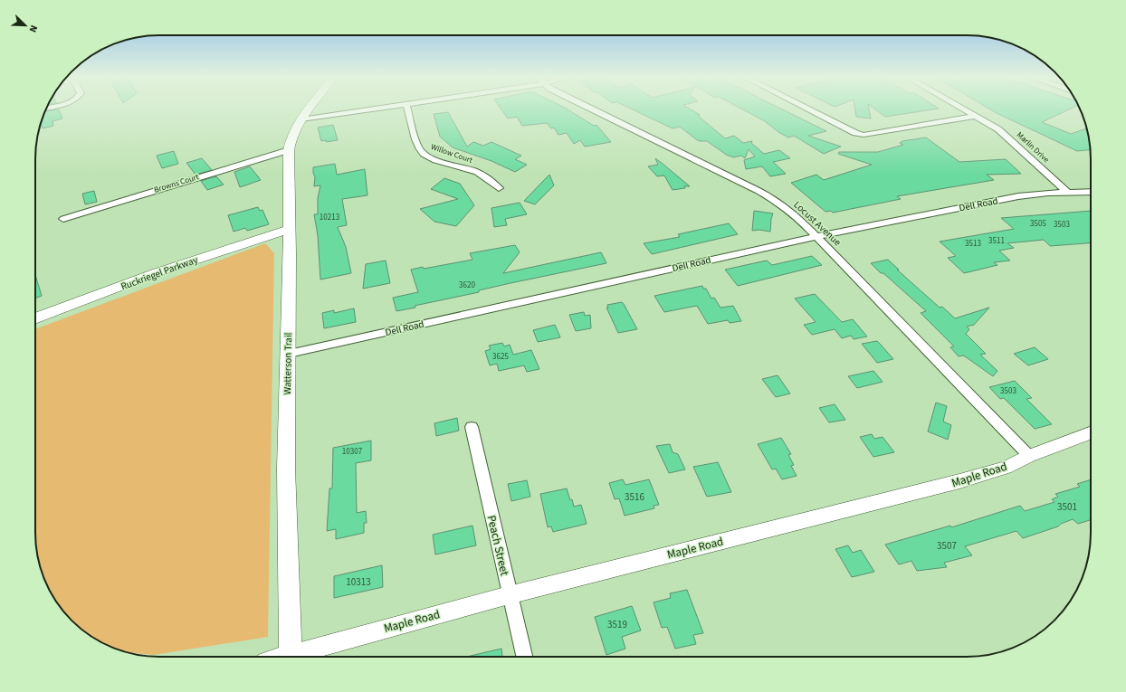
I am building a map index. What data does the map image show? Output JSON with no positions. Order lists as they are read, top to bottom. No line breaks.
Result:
{"streets":{"main road":["Ruckriegel Parkway","Watterson Trail"],"street":["Marlin Drive","Willow Court","Browns Court","Dell Road","Locust Avenue","Maple Road","Peach Street"]},"crossings":[["Marlin Drive","Dell Road"],["Browns Court","Watterson Trail"],["Dell Road","Locust Avenue"],["Dell Road","Watterson Trail"],["Locust Avenue","Maple Road"],["Ruckriegel Parkway","Watterson Trail"],["Maple Road","Peach Street"]],"house_numbers":["10213","3505","3503","3511","3513","3620","3625","3503","10307","3516","3501","3507","10313","3519"],"north":"bottom right"}
